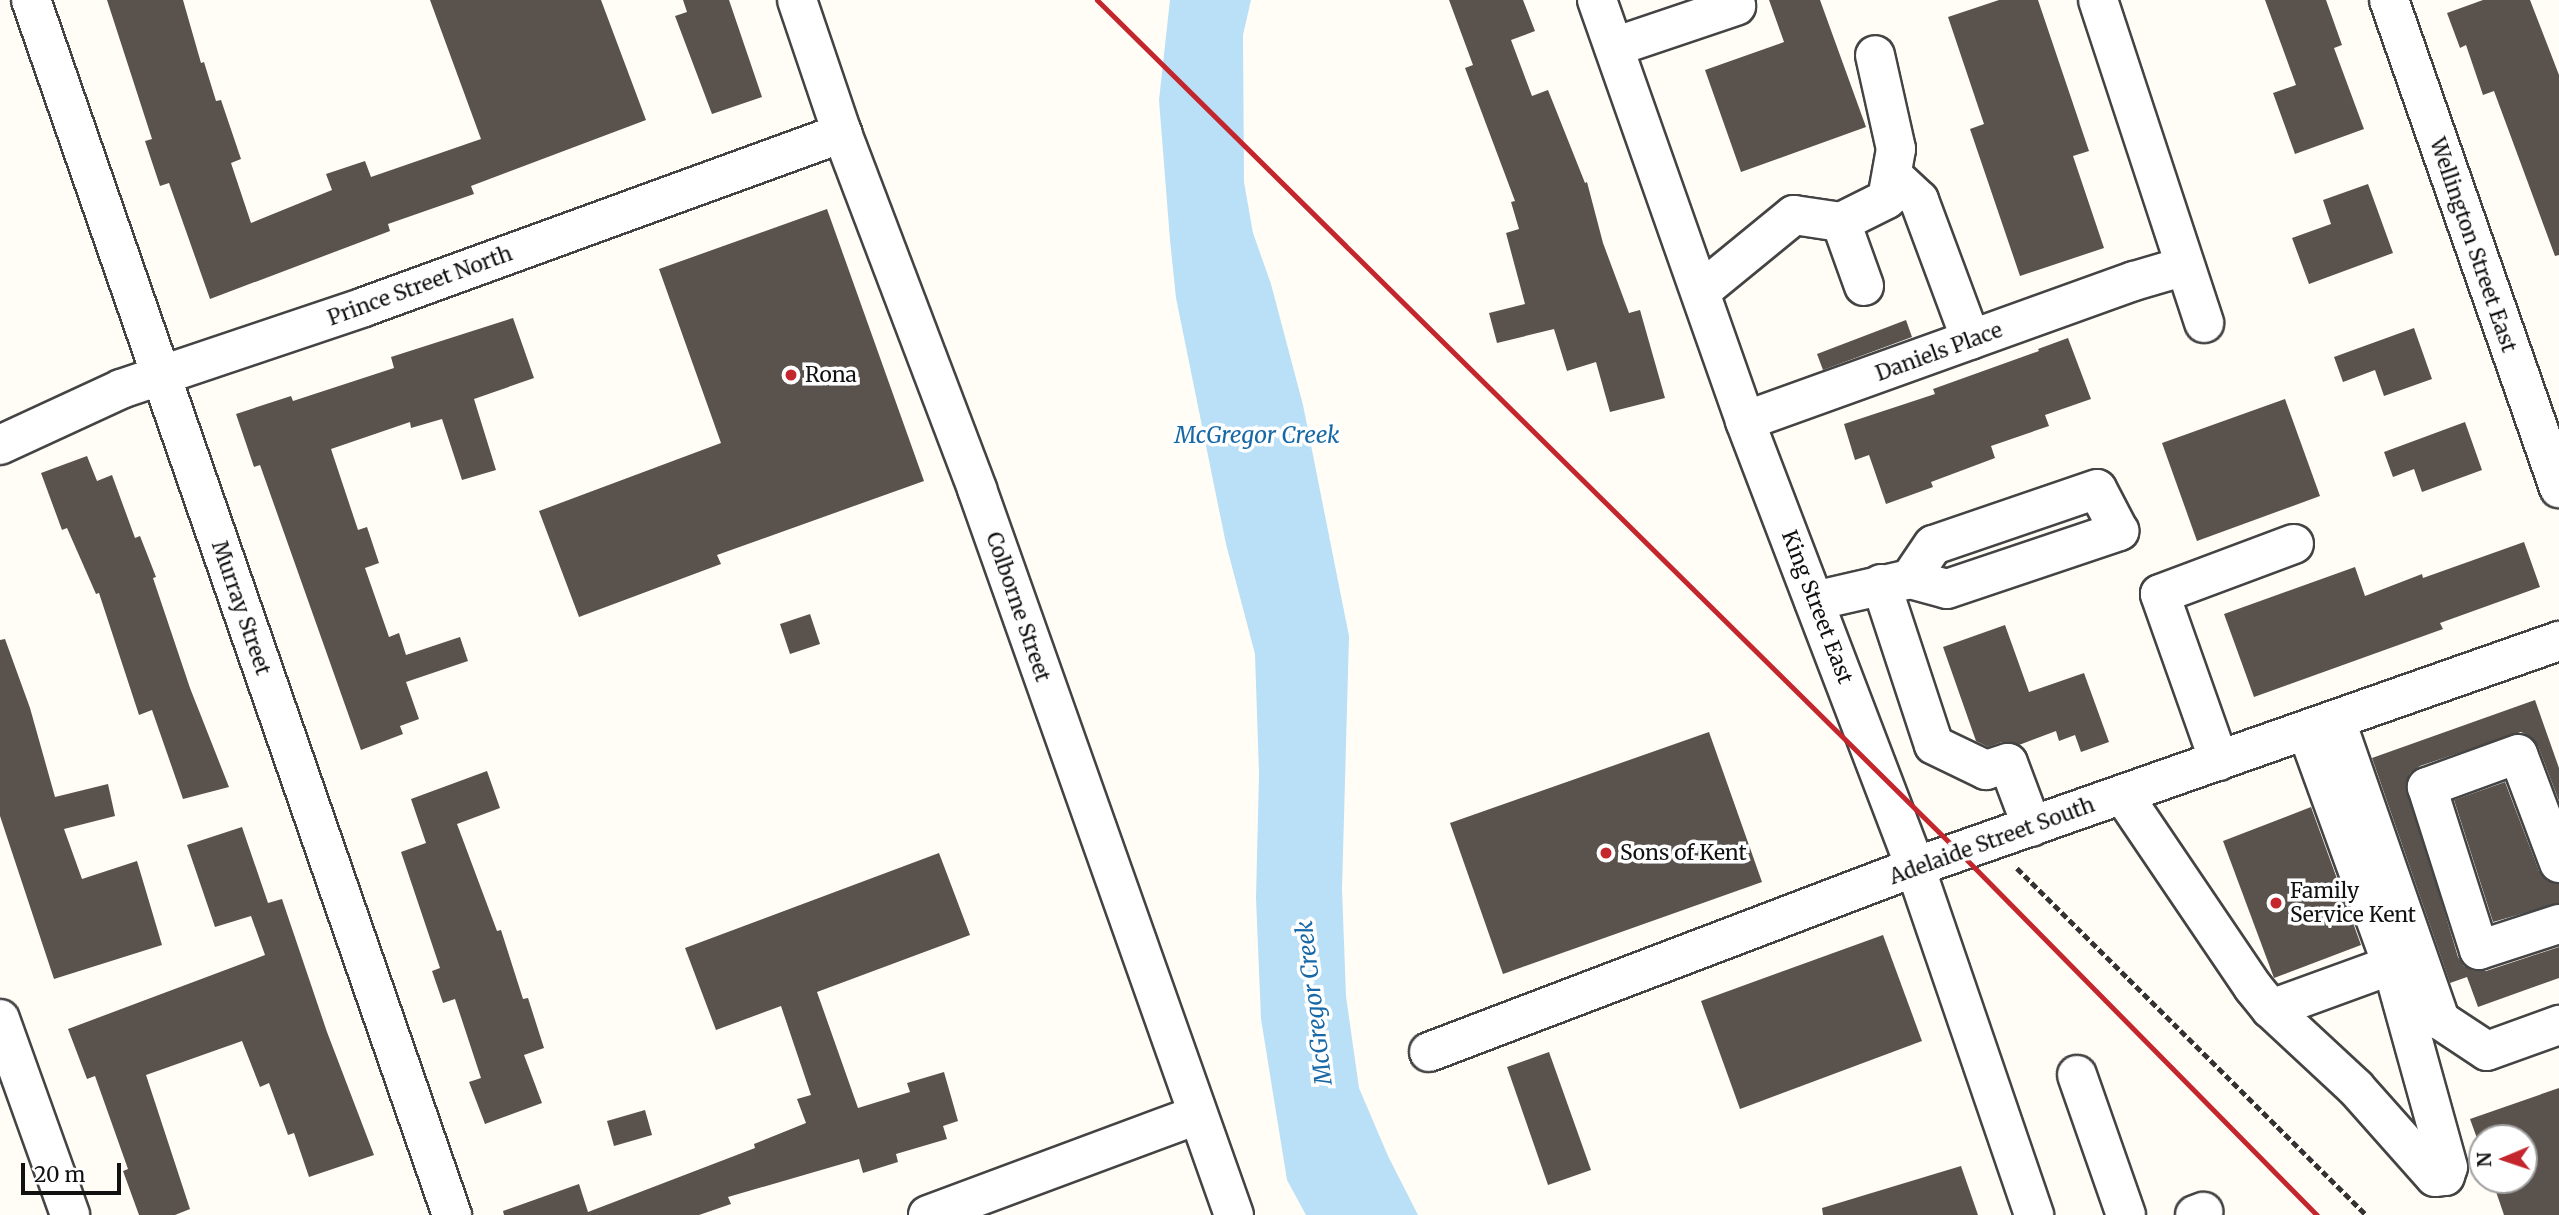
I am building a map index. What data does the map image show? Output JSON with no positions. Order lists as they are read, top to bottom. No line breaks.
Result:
{"streets":{"street":["Wellington Street East","Prince Street North","Daniels Place","Colborne Street","King Street East","Murray Street","Adelaide Street South"]},"crossings":[["Prince Street North","Colborne Street"],["Prince Street North","Murray Street"],["Daniels Place","King Street East"],["King Street East","Adelaide Street South"]],"water":["McGregor Creek"],"places":["Rona","Sons of Kent","Family Service Kent"],"scale_bar":"20 m","north":"left"}
